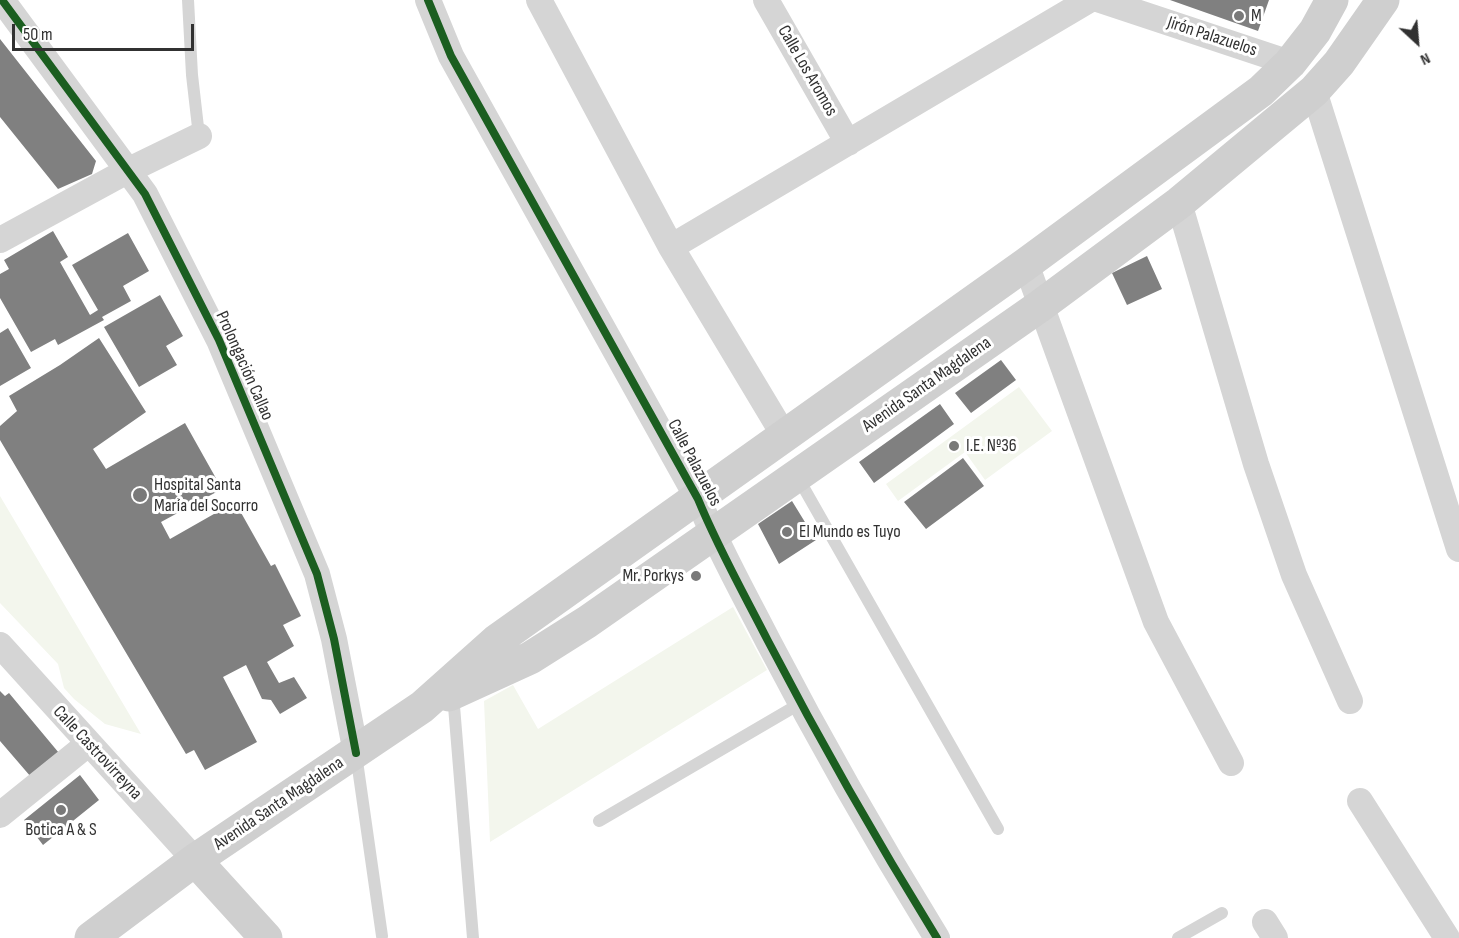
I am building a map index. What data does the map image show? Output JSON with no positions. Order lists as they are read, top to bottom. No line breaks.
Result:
{"streets":{"main road":["Avenida Santa Magdalena"],"street":["Jirón Palazuelos","Calle Los Aromos","Prolongación Callao","Calle Palazuelos","Calle Castrovirreyna"]},"crossings":[["Jirón Palazuelos","Avenida Santa Magdalena"],["Prolongación Callao","Avenida Santa Magdalena"],["Avenida Santa Magdalena","Calle Palazuelos"],["Avenida Santa Magdalena","Calle Castrovirreyna"]],"places":["M","I.E. Nº36","Hospital Santa María del Socorro","El Mundo es Tuyo","Mr. Porkys","Botica A & S"],"scale_bar":"50 m","north":"bottom right"}
